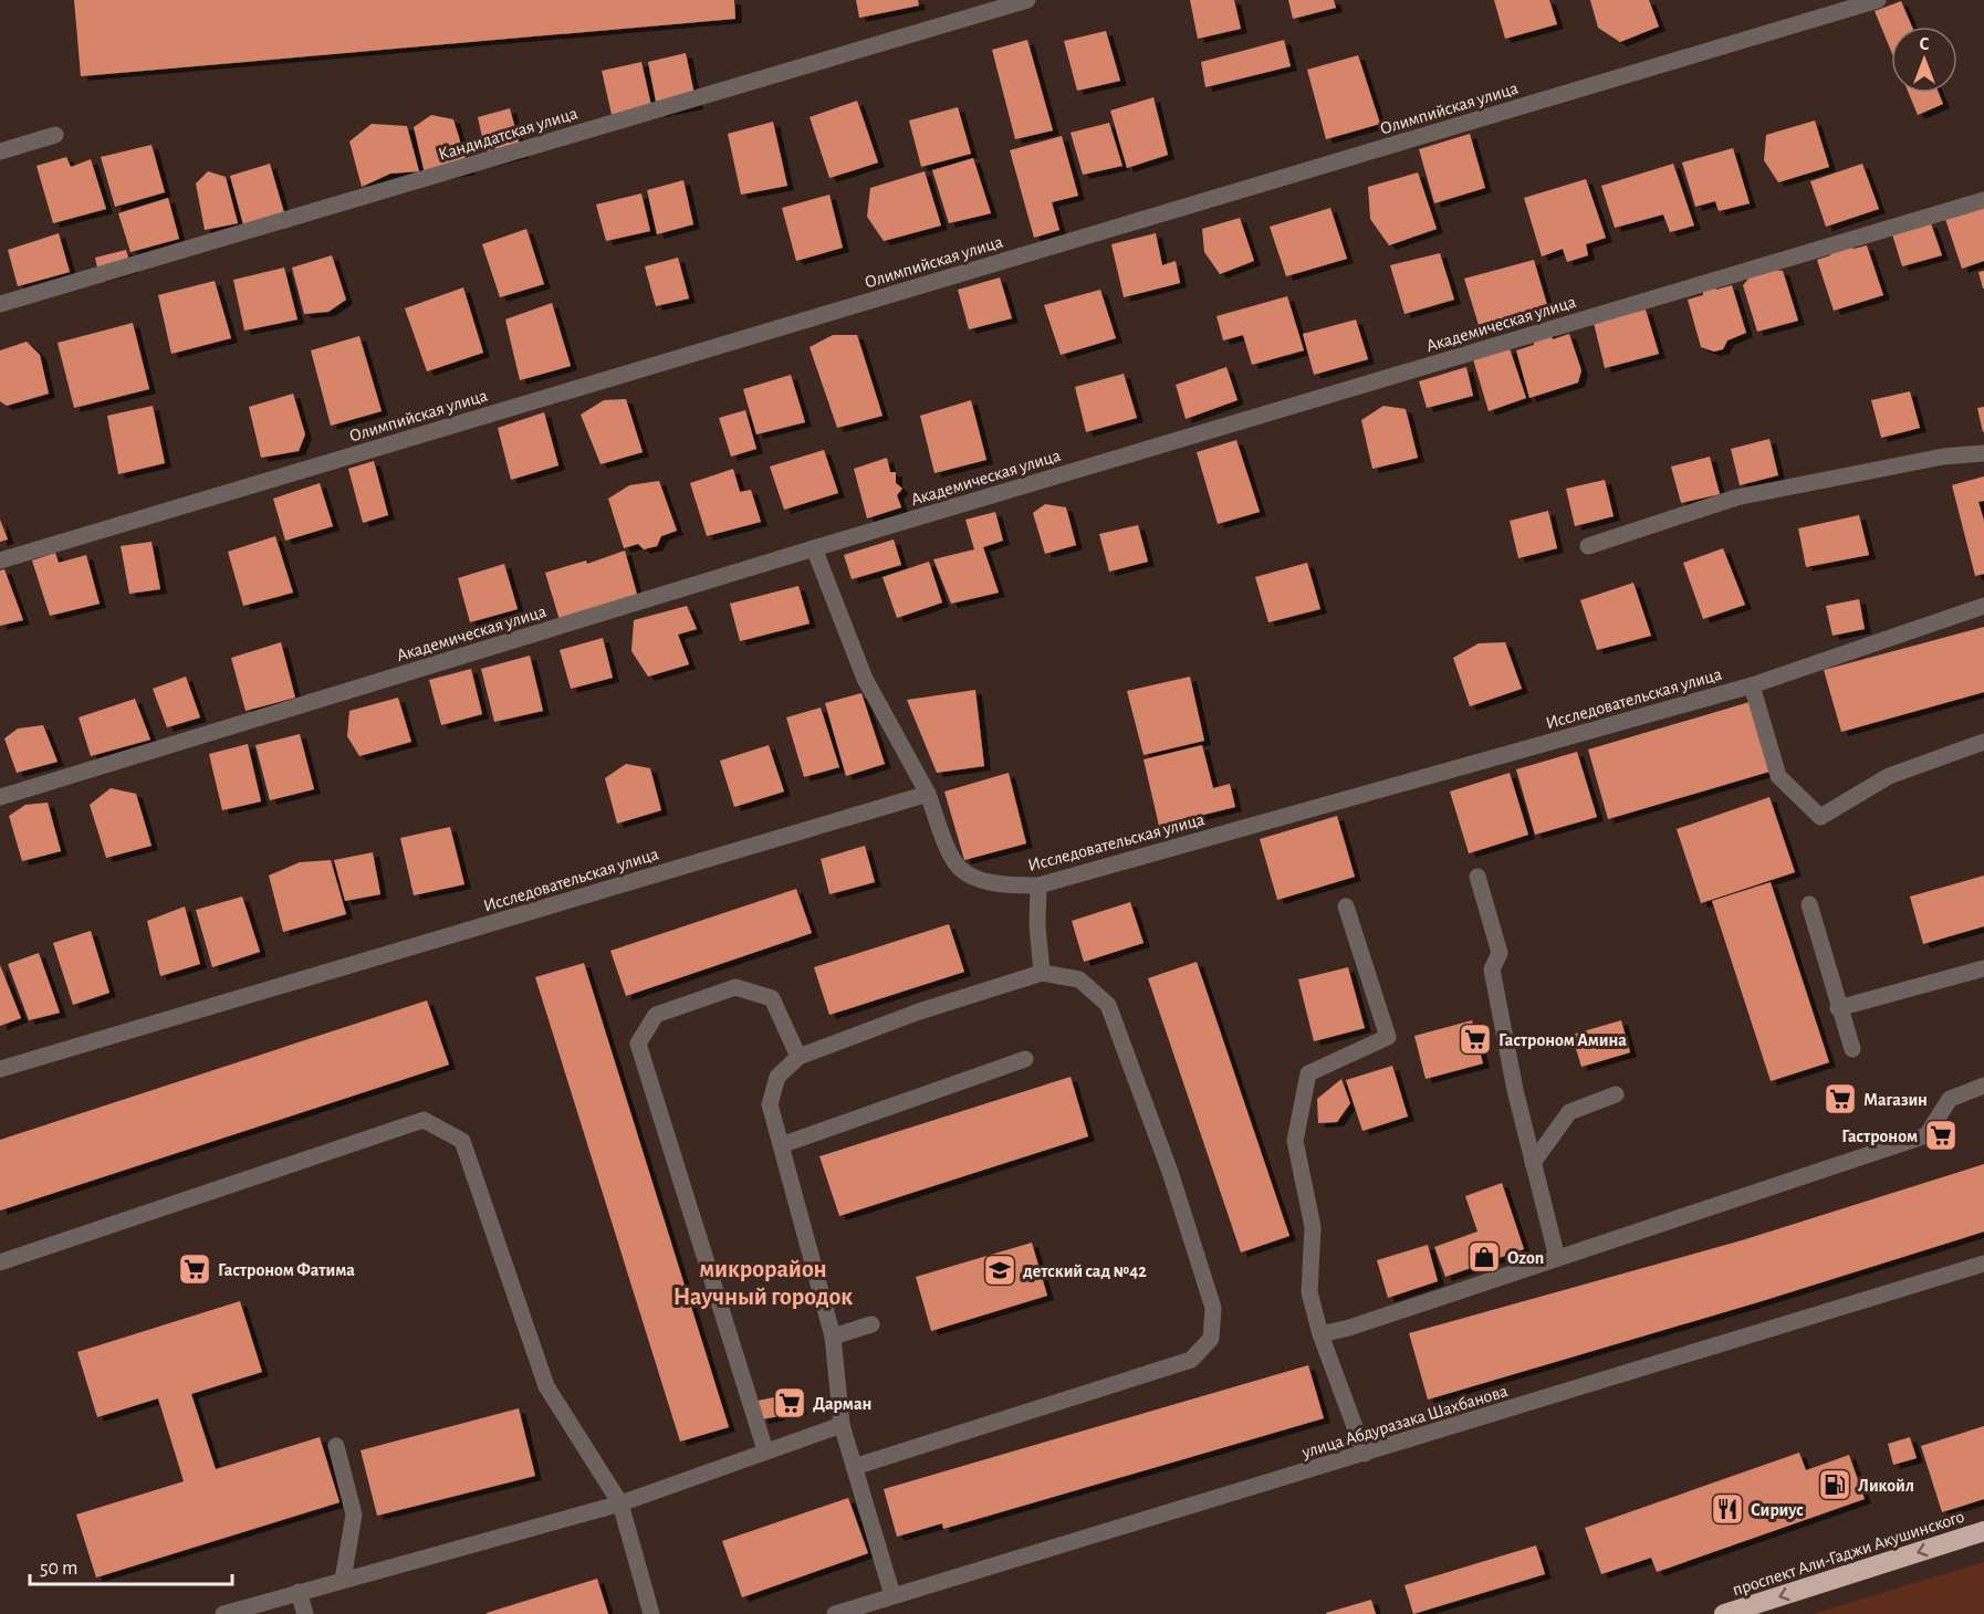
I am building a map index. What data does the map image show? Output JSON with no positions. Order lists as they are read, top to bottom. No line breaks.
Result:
{"streets":{"highway":["проспект Али-Гаджи Акушинского"],"street":["Олимпийская улица","Кандидатская улица","Академическая улица","Исследовательская улица","улица Абдуразака Шахбанова"]},"one_way":["проспект Али-Гаджи Акушинского"],"districts":["микрорайон Научный городок"],"places":{"supermarket":["Гастроном Амина","Магазин","Гастроном","Гастроном Фатима","Дарман"],"shop":["Ozon"],"school or university":["детский сад №42"],"fuel station":["Ликойл"],"restaurant":["Сириус"]},"scale_bar":"50 m","north":"top"}
